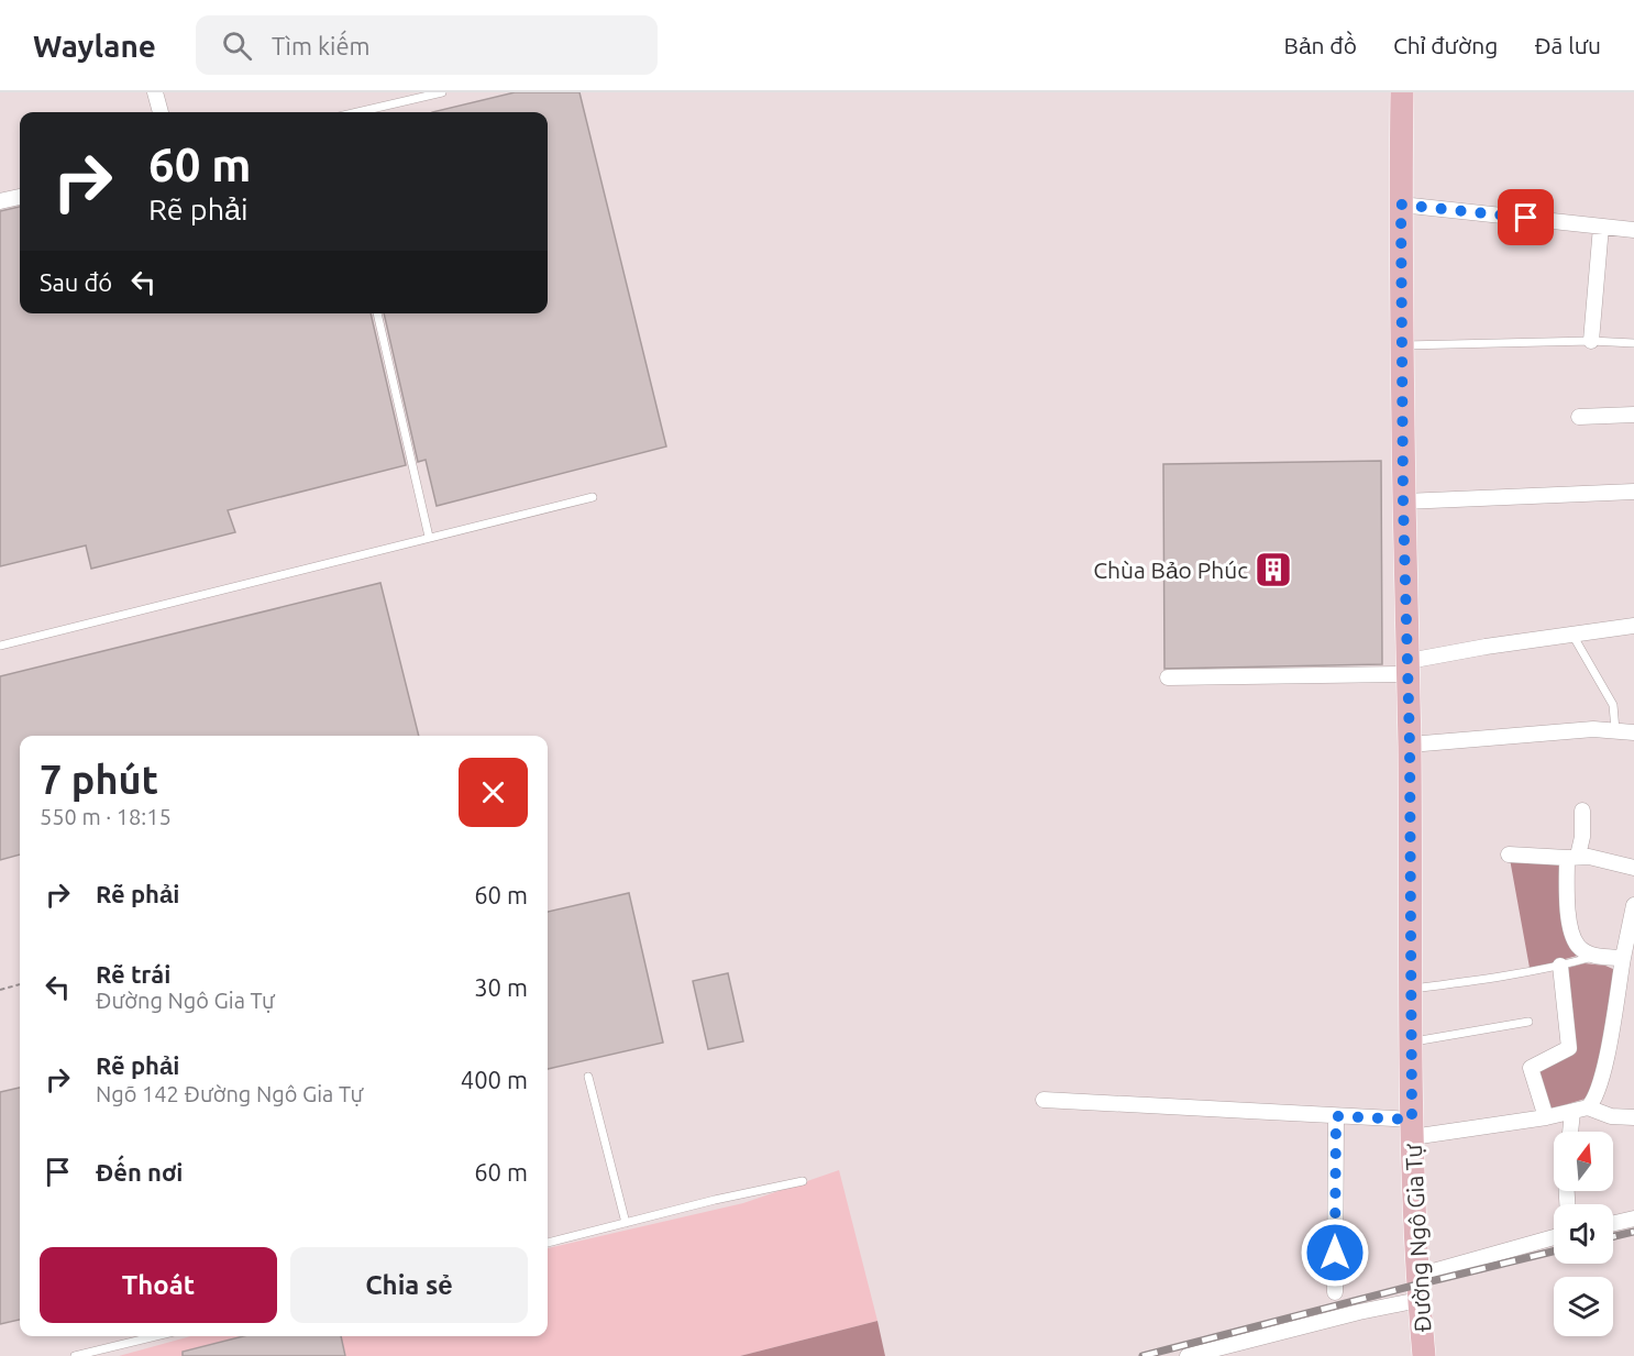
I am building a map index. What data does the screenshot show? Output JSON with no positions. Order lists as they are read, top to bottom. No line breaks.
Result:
{"streets":{"main road":["Đường Ngô Gia Tự"]},"places":{"building":["Chùa Bảo Phúc"]},"north":"top","page":{"header":"Waylane","search":"Tìm kiếm","nav":["Bản đồ","Chỉ đường","Đã lưu"],"turn":["60 m","Rẽ phải"],"then":"Sau đó","heading":["7 phút","550 m · 18:15"],"list":[{"name":"Rẽ phải","value":"60 m"},{"name":"Rẽ trái","note":"Đường Ngô Gia Tự","value":"30 m"},{"name":"Rẽ phải","note":"Ngõ 142 Đường Ngô Gia Tự","value":"400 m"},{"name":"Đến nơi","value":"60 m"}],"buttons":["Thoát","Chia sẻ"]}}
